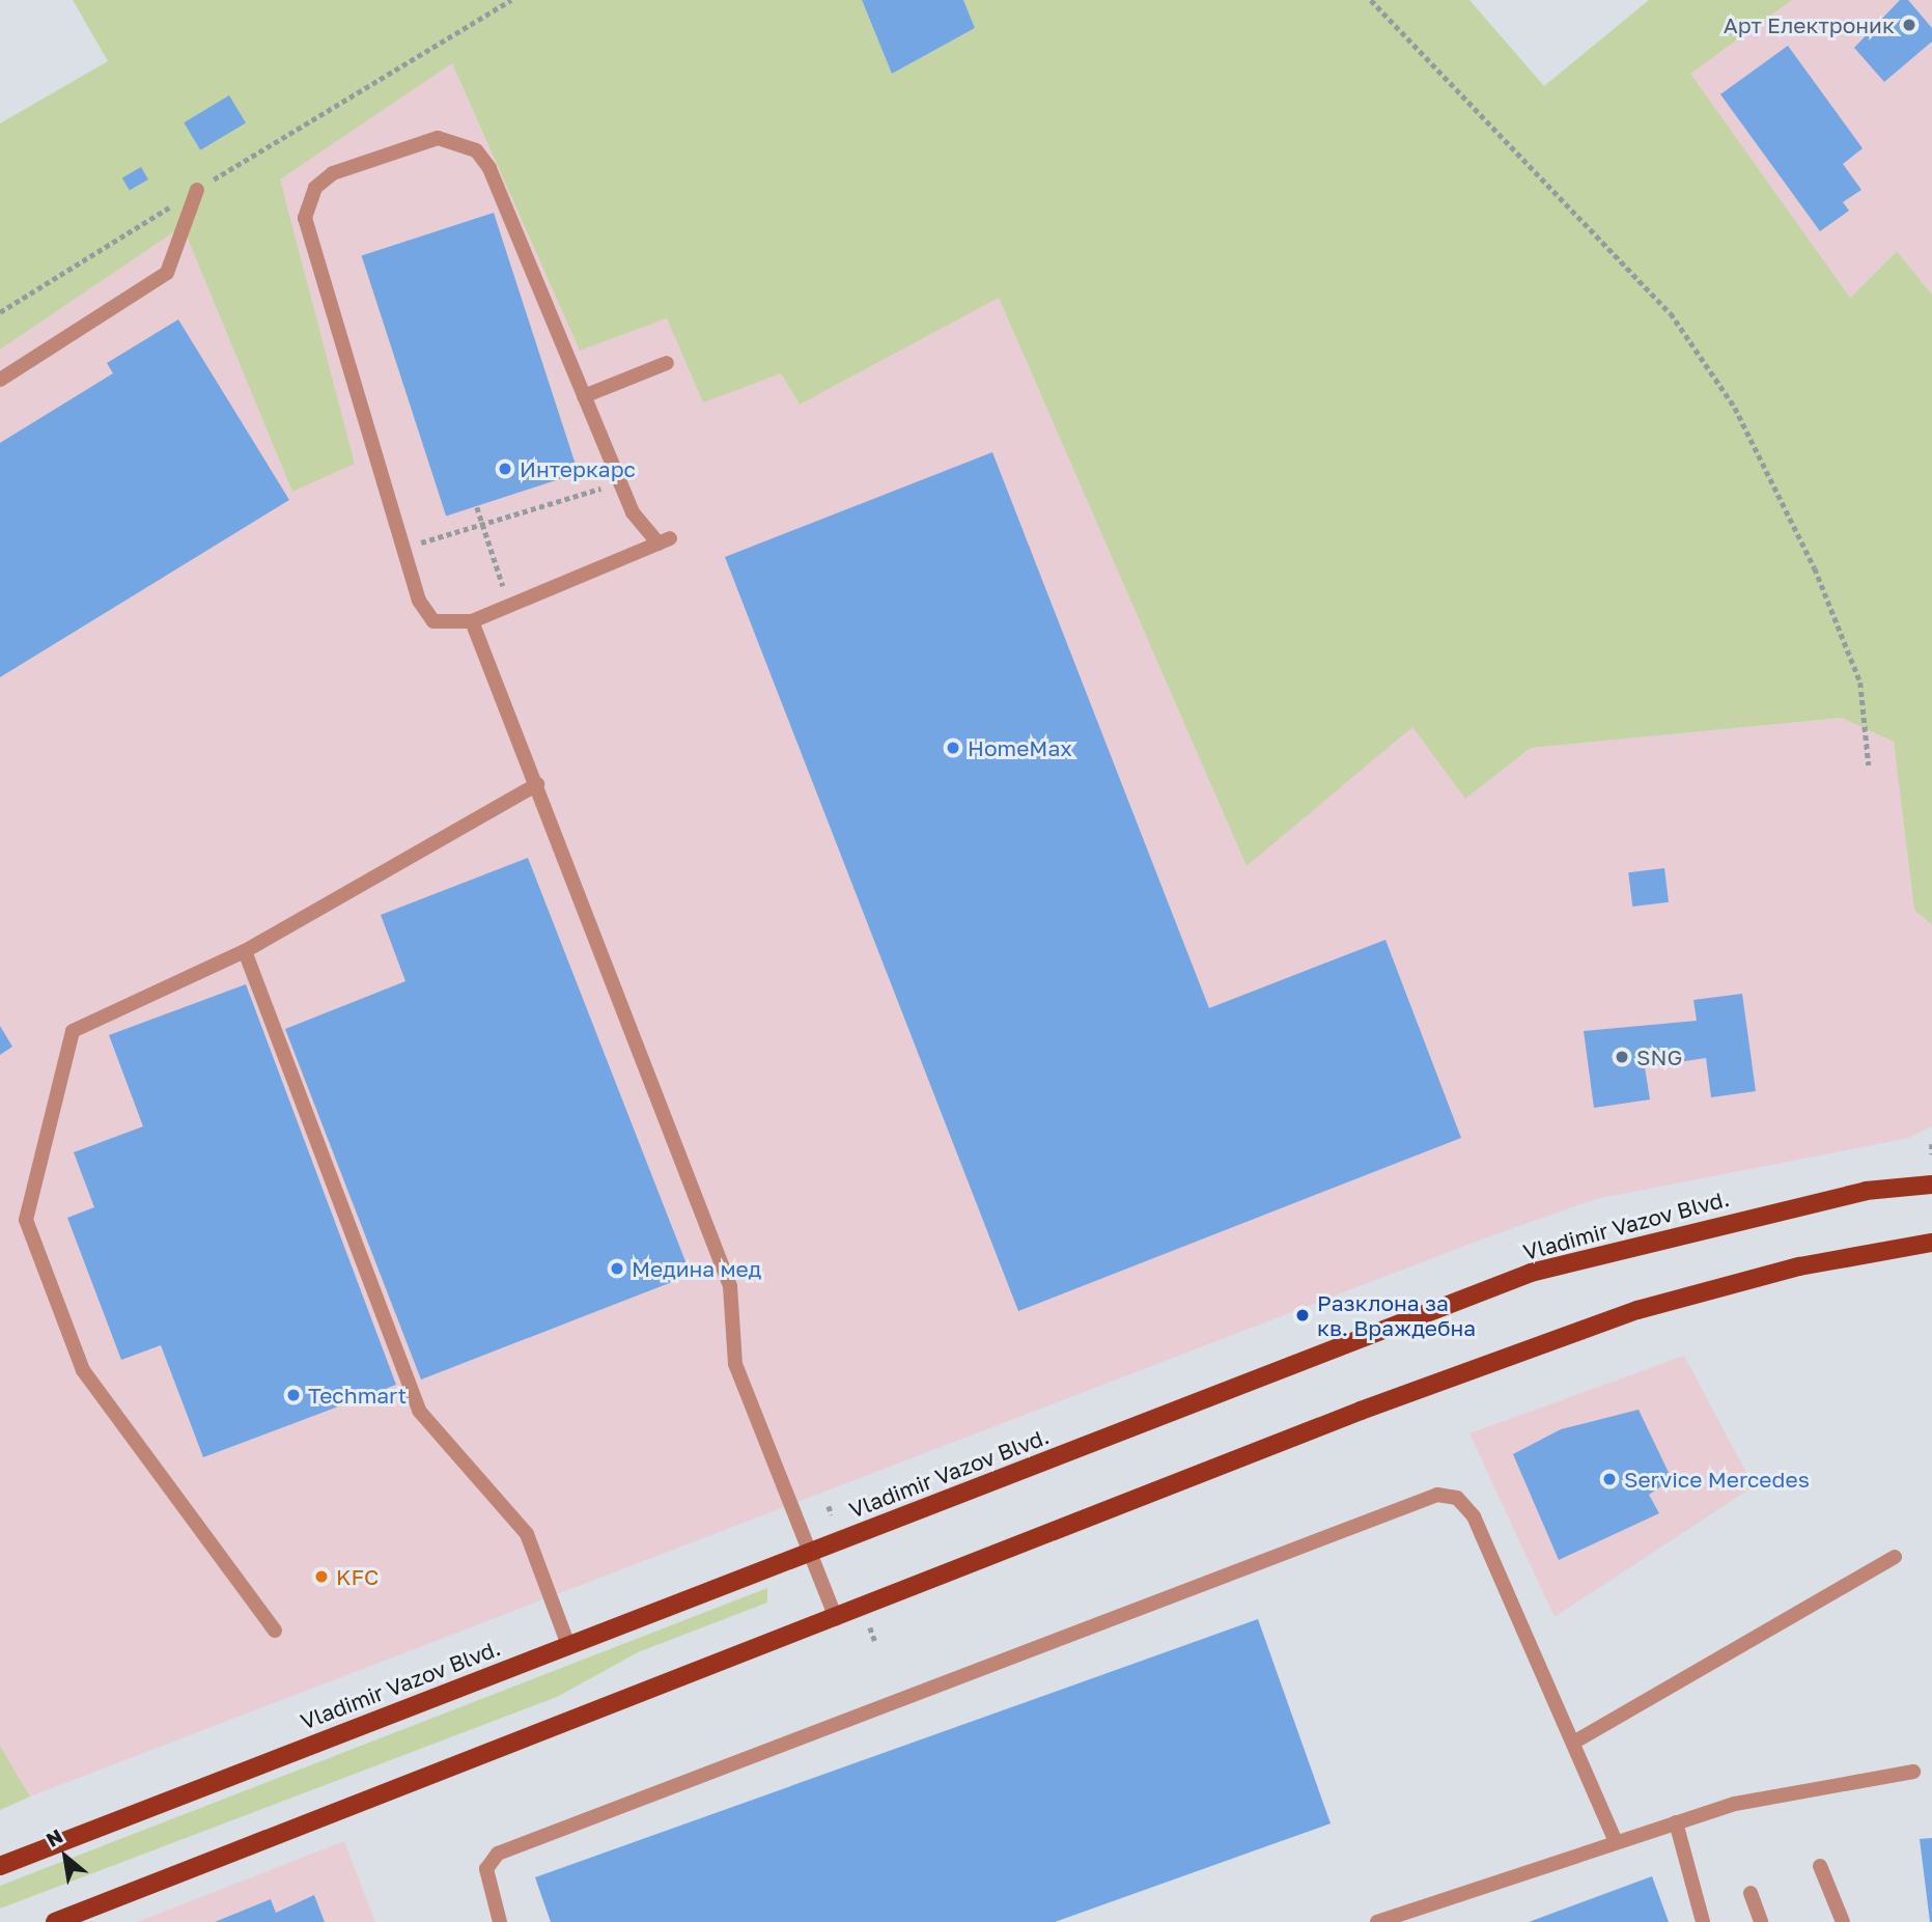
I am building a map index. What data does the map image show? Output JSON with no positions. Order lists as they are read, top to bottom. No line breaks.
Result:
{"streets":{"main road":["Vladimir Vazov Blvd."]},"places":["Арт Електроник","Интеркарс","HomeMax","SNG","Медина мед","Разклона за кв. Враждебна","Techmart","Service Mercedes","KFC"],"north":"top left"}
